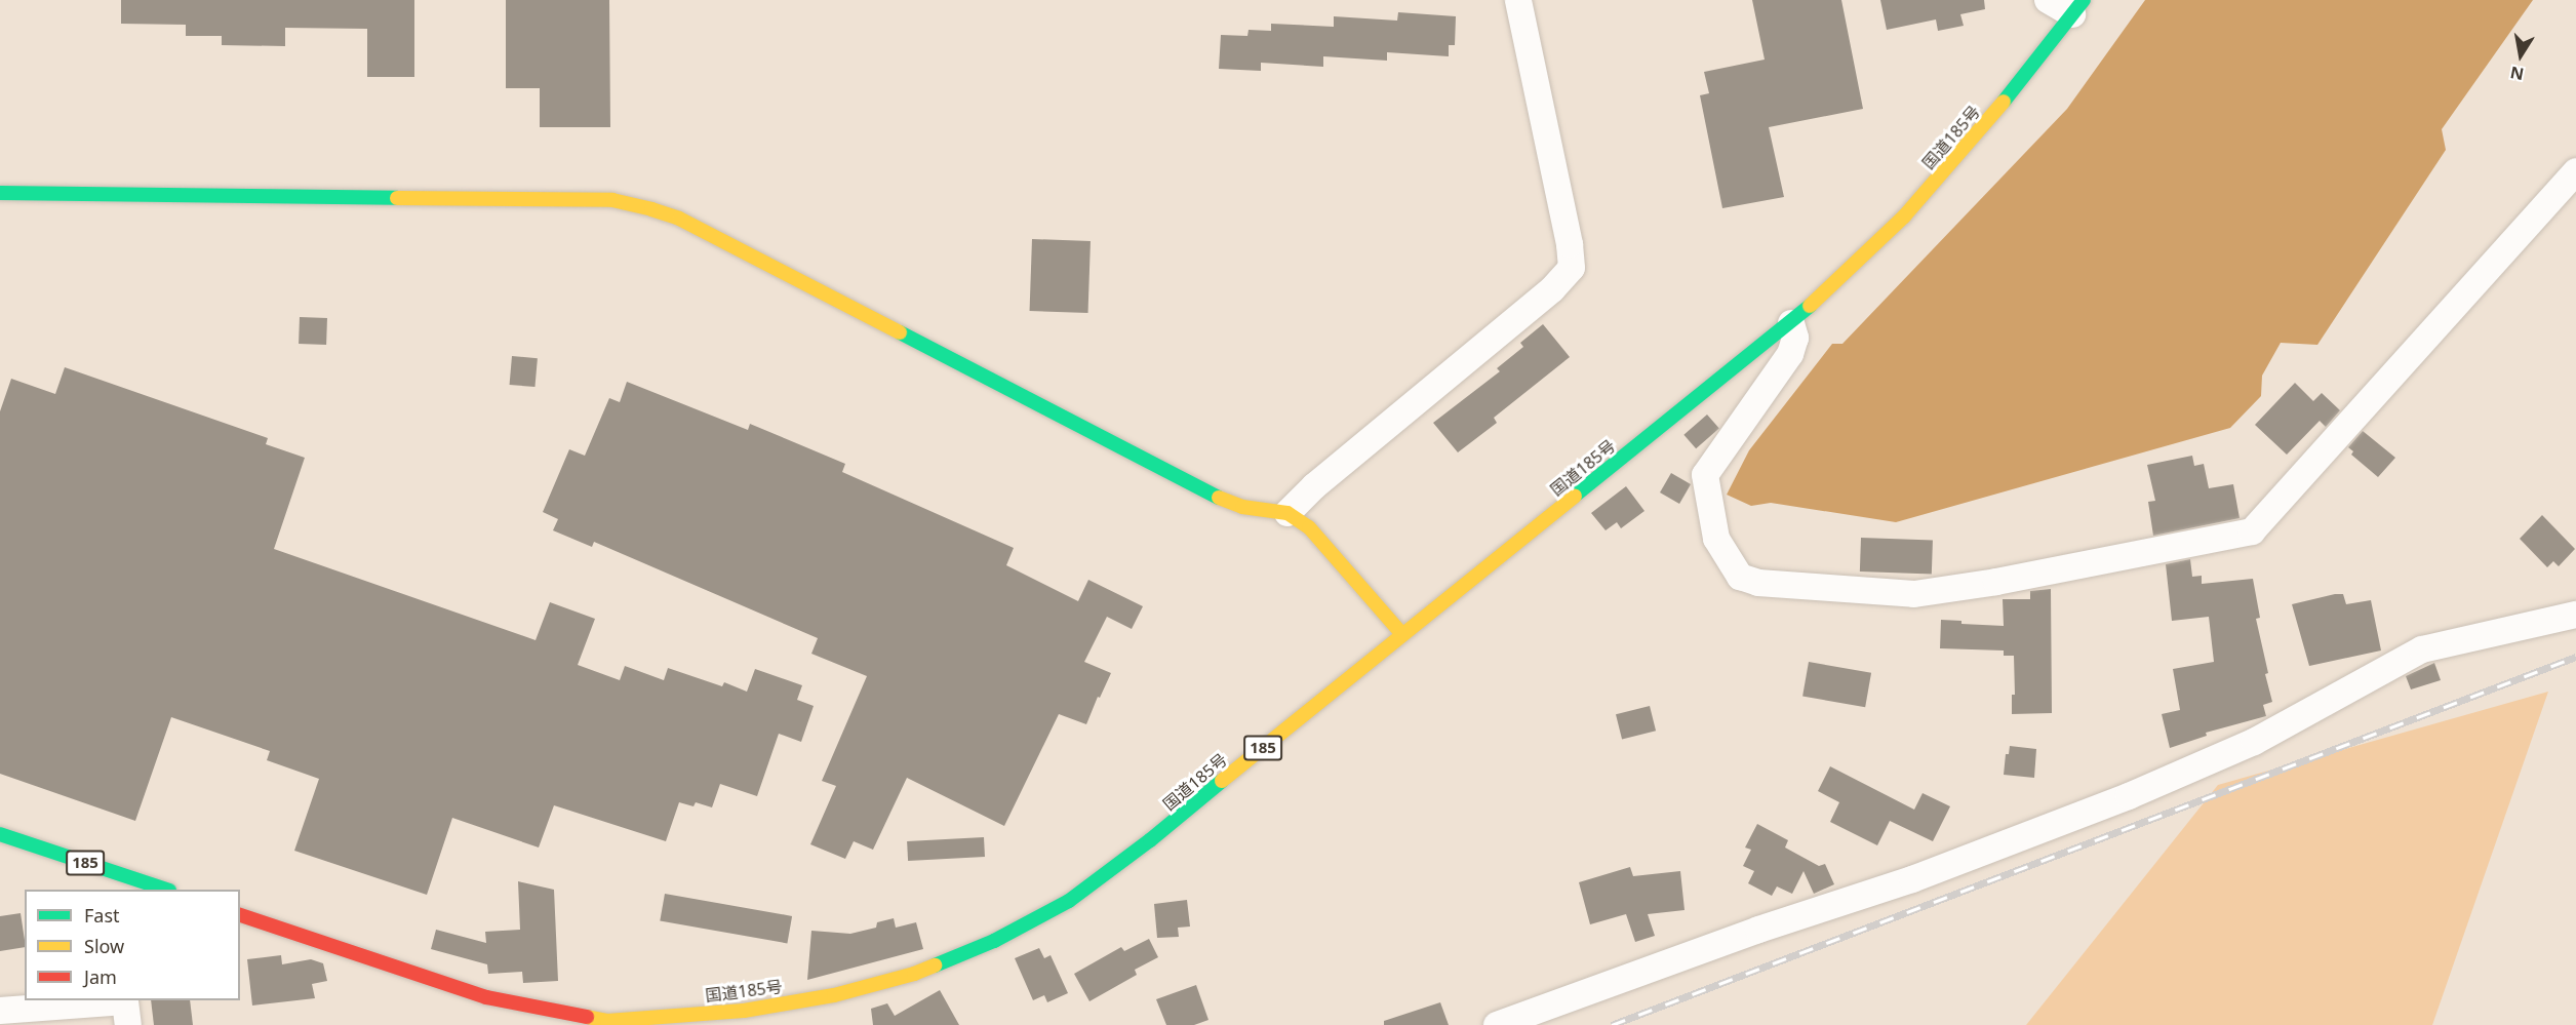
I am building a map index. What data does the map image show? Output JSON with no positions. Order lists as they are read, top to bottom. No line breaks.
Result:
{"streets":{"main road":["国道185号","185"]},"legend":["Fast","Slow","Jam"],"north":"bottom"}
